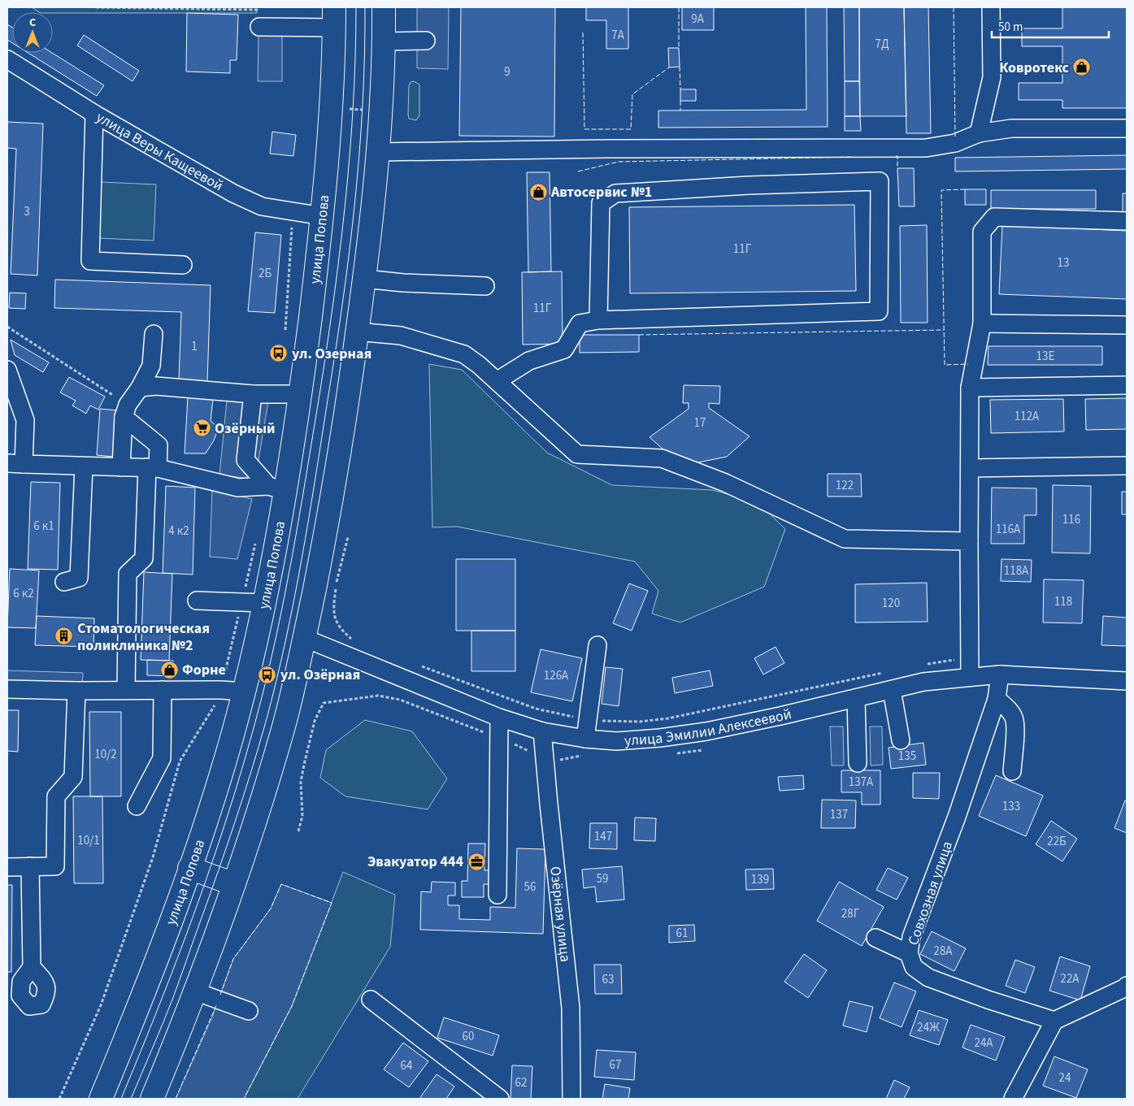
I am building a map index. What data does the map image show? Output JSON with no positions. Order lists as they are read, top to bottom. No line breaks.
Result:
{"streets":{"main road":["улица Попова"],"street":["улица Веры Кащеевой","улица Эмилии Алексеевой","Совхозная улица","Озёрная улица"]},"crossings":[["улица Веры Кащеевой","улица Попова"],["улица Эмилии Алексеевой","Совхозная улица"],["улица Эмилии Алексеевой","Озёрная улица"]],"places":{"shop":["Ковротекс","Автосервис №1","Форне"],"bus stop":["ул. Озерная","ул. Озёрная"],"supermarket":["Озёрный"],"building":["Стоматологическая поликлиника №2"],"office":["Эвакуатор 444"]},"house_numbers":["9А","7А","7Д","9","3","11Г","13","2Б","11Г","1","13Е","112А","17","122","116","6 к1","116А","4 к2","118А","6 к2","118","120","126А","10/2","135","137А","133","137","147","10/1","22Б","59","139","56","28Г","61","28А","22А","63","24Ж","60","24А","67","64","24","62"],"scale_bar":"50 m","north":"top"}
